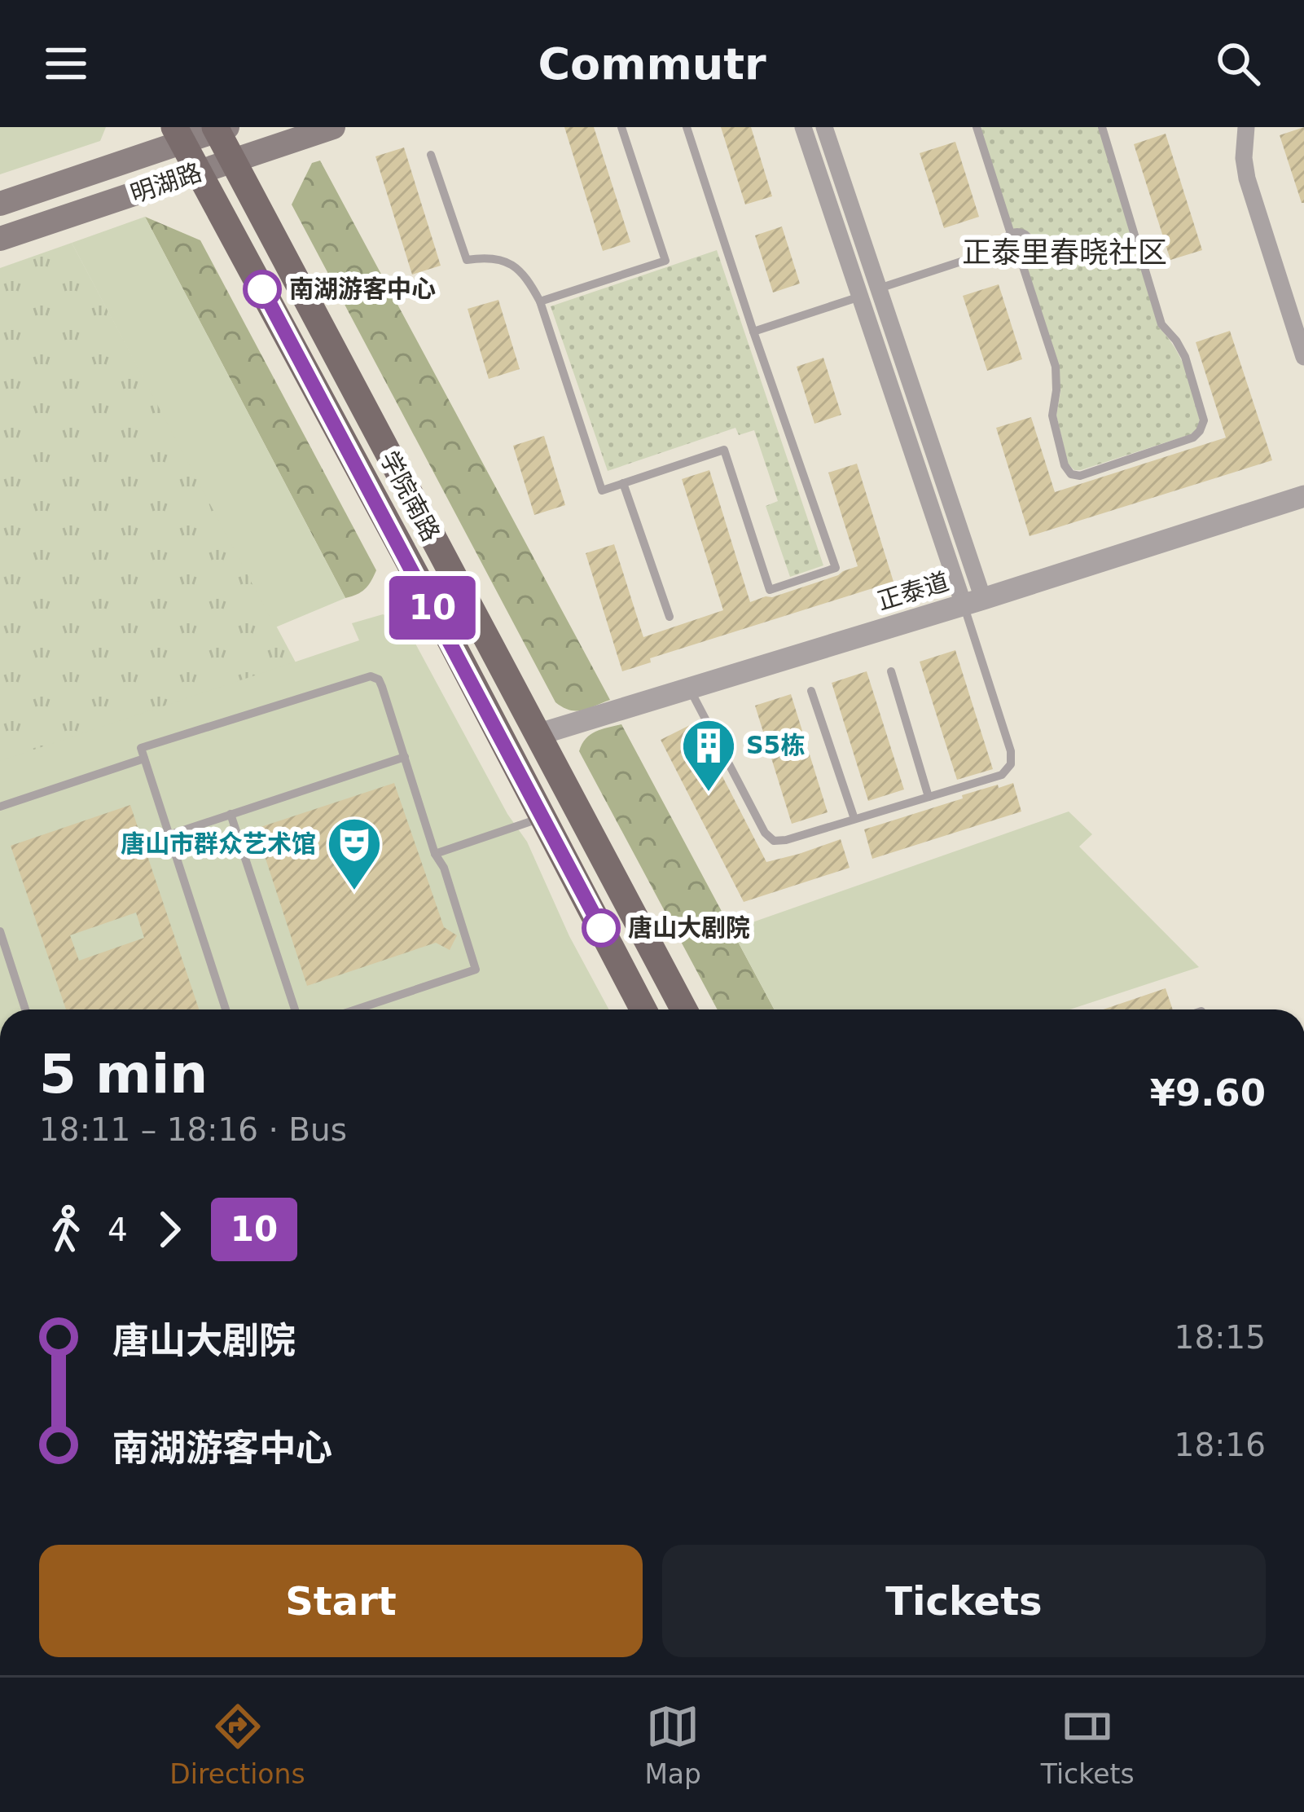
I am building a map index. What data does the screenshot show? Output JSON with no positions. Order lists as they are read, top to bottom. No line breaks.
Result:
{"streets":{"main road":["明湖路","学院南路"],"street":["正泰道"]},"crossings":[["明湖路","学院南路"],["学院南路","正泰道"]],"districts":["正泰里春晓社区"],"places":{"other":["南湖游客中心","唐山大剧院"],"building":["S5栋"],"theatre":["唐山市群众艺术馆"]},"lines":["bus line 10"],"page":{"header":"Commutr","on_map":"10","heading":["5 min","18:11 – 18:16 · Bus","¥9.60"],"legs":["4","10"],"list":[{"name":"唐山大剧院","value":"18:15"},{"name":"南湖游客中心","value":"18:16"}],"buttons":["Start","Tickets"],"tabs":["Directions","Map","Tickets"]}}
